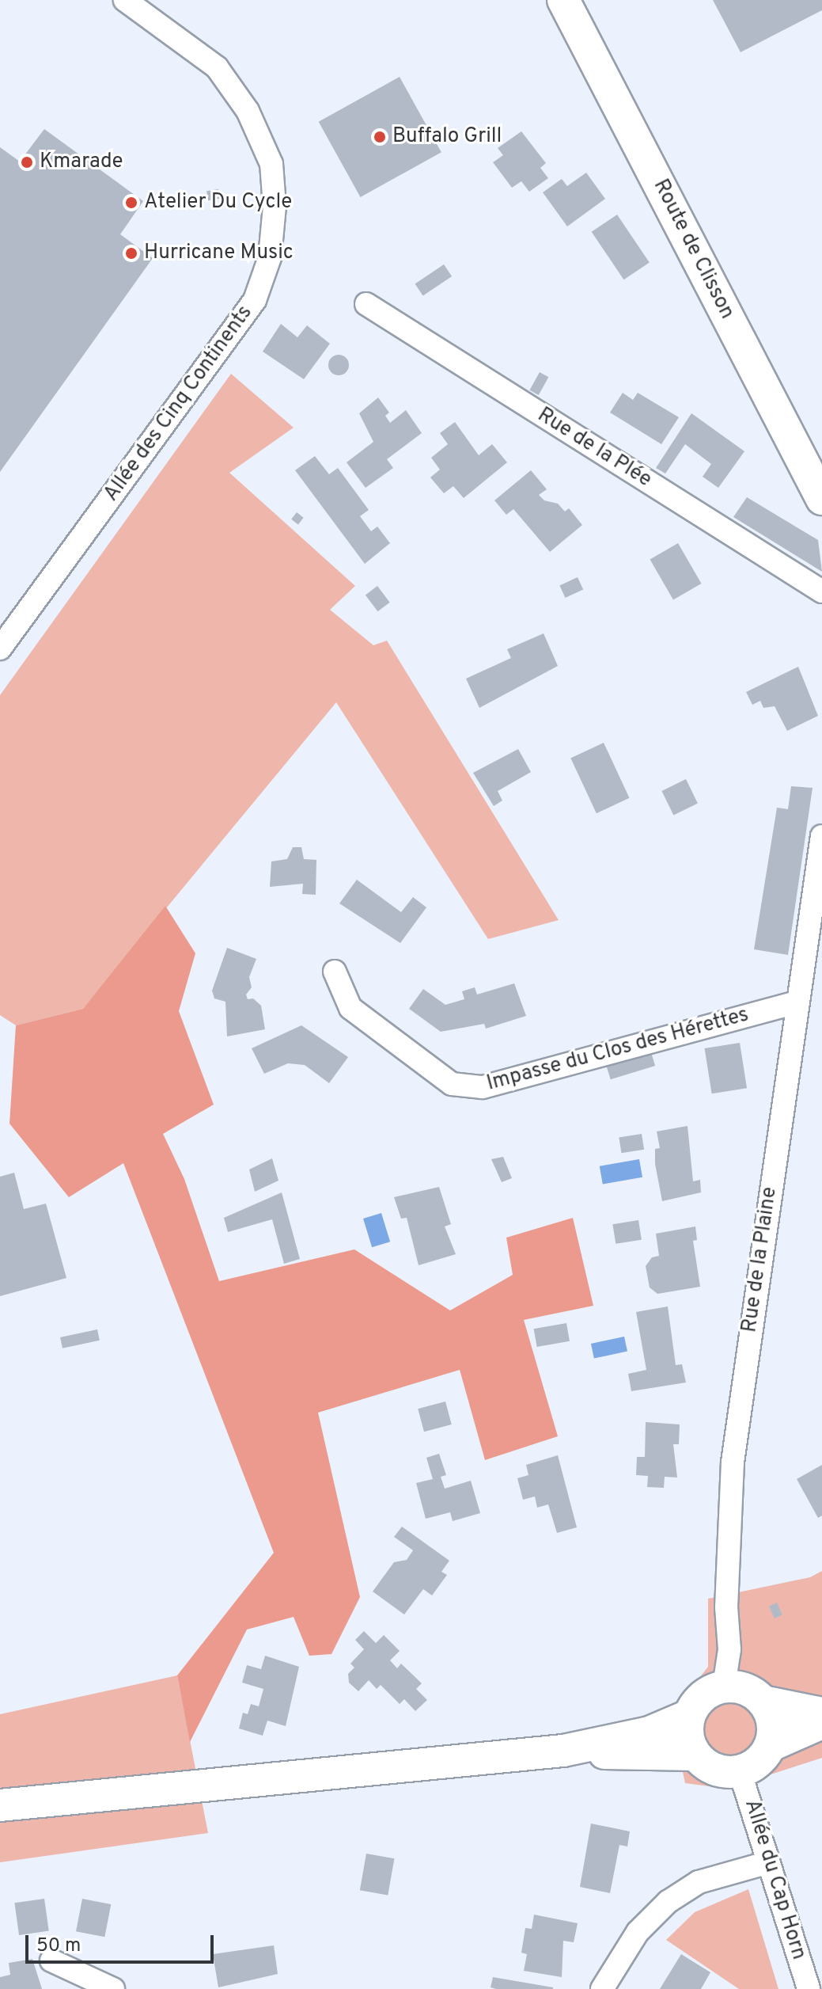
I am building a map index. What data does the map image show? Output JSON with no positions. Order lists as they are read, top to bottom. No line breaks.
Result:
{"streets":{"main road":["Route de Clisson"],"street":["Allée des Cinq Continents","Rue de la Plée","Impasse du Clos des Hérettes","Rue de la Plaine","Allée du Cap Horn"]},"crossings":[["Impasse du Clos des Hérettes","Rue de la Plaine"],["Rue de la Plaine","Allée du Cap Horn"]],"places":["Buffalo Grill","Kmarade","Atelier Du Cycle","Hurricane Music"],"scale_bar":"50 m"}
